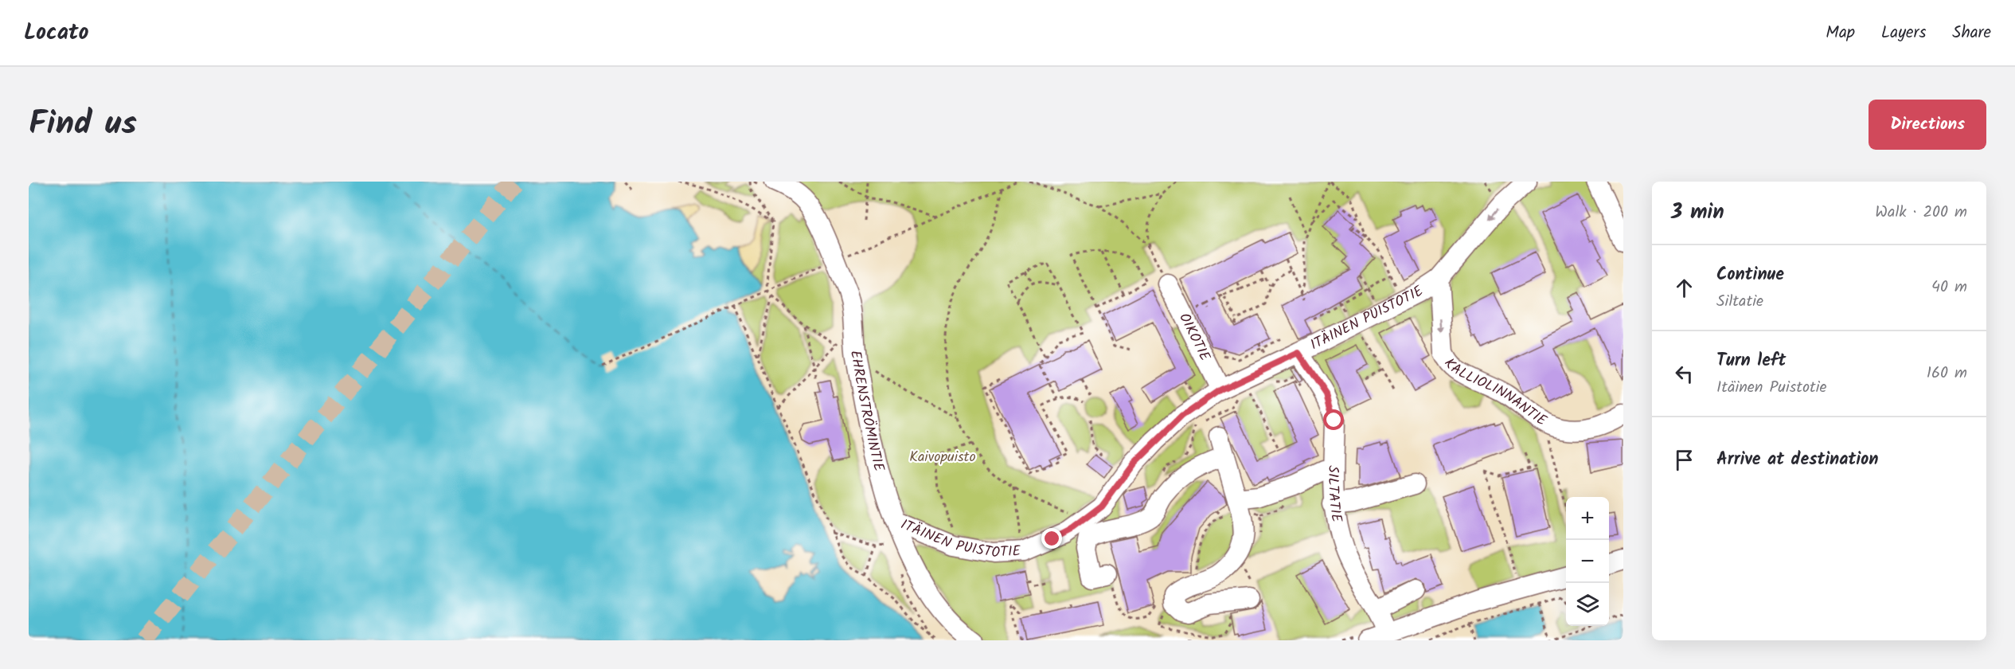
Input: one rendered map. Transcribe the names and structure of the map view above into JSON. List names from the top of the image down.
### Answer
{
  "streets": {
    "street": [
      "ITÄINEN PUISTOTIE",
      "OIKOTIE",
      "KALLIOLINNANTIE",
      "EHRENSTRÖMINTIE",
      "SILTATIE"
    ]
  },
  "crossings": [
    ["ITÄINEN PUISTOTIE", "OIKOTIE"],
    ["ITÄINEN PUISTOTIE", "KALLIOLINNANTIE"],
    ["ITÄINEN PUISTOTIE", "EHRENSTRÖMINTIE"],
    ["ITÄINEN PUISTOTIE", "SILTATIE"]
  ],
  "one_way": ["KALLIOLINNANTIE"],
  "parks": ["Kaivopuisto"],
  "page": {
    "header": "Locato",
    "nav": ["Map", "Layers", "Share"],
    "title": "Find us",
    "buttons": "Directions",
    "heading": ["3 min", "Walk · 200 m"],
    "list": [
      ["Continue", "Siltatie", "40 m"],
      ["Turn left", "Itäinen Puistotie", "160 m"],
      "Arrive at destination"
    ],
    "map_buttons": ["+", "−"]
  }
}
